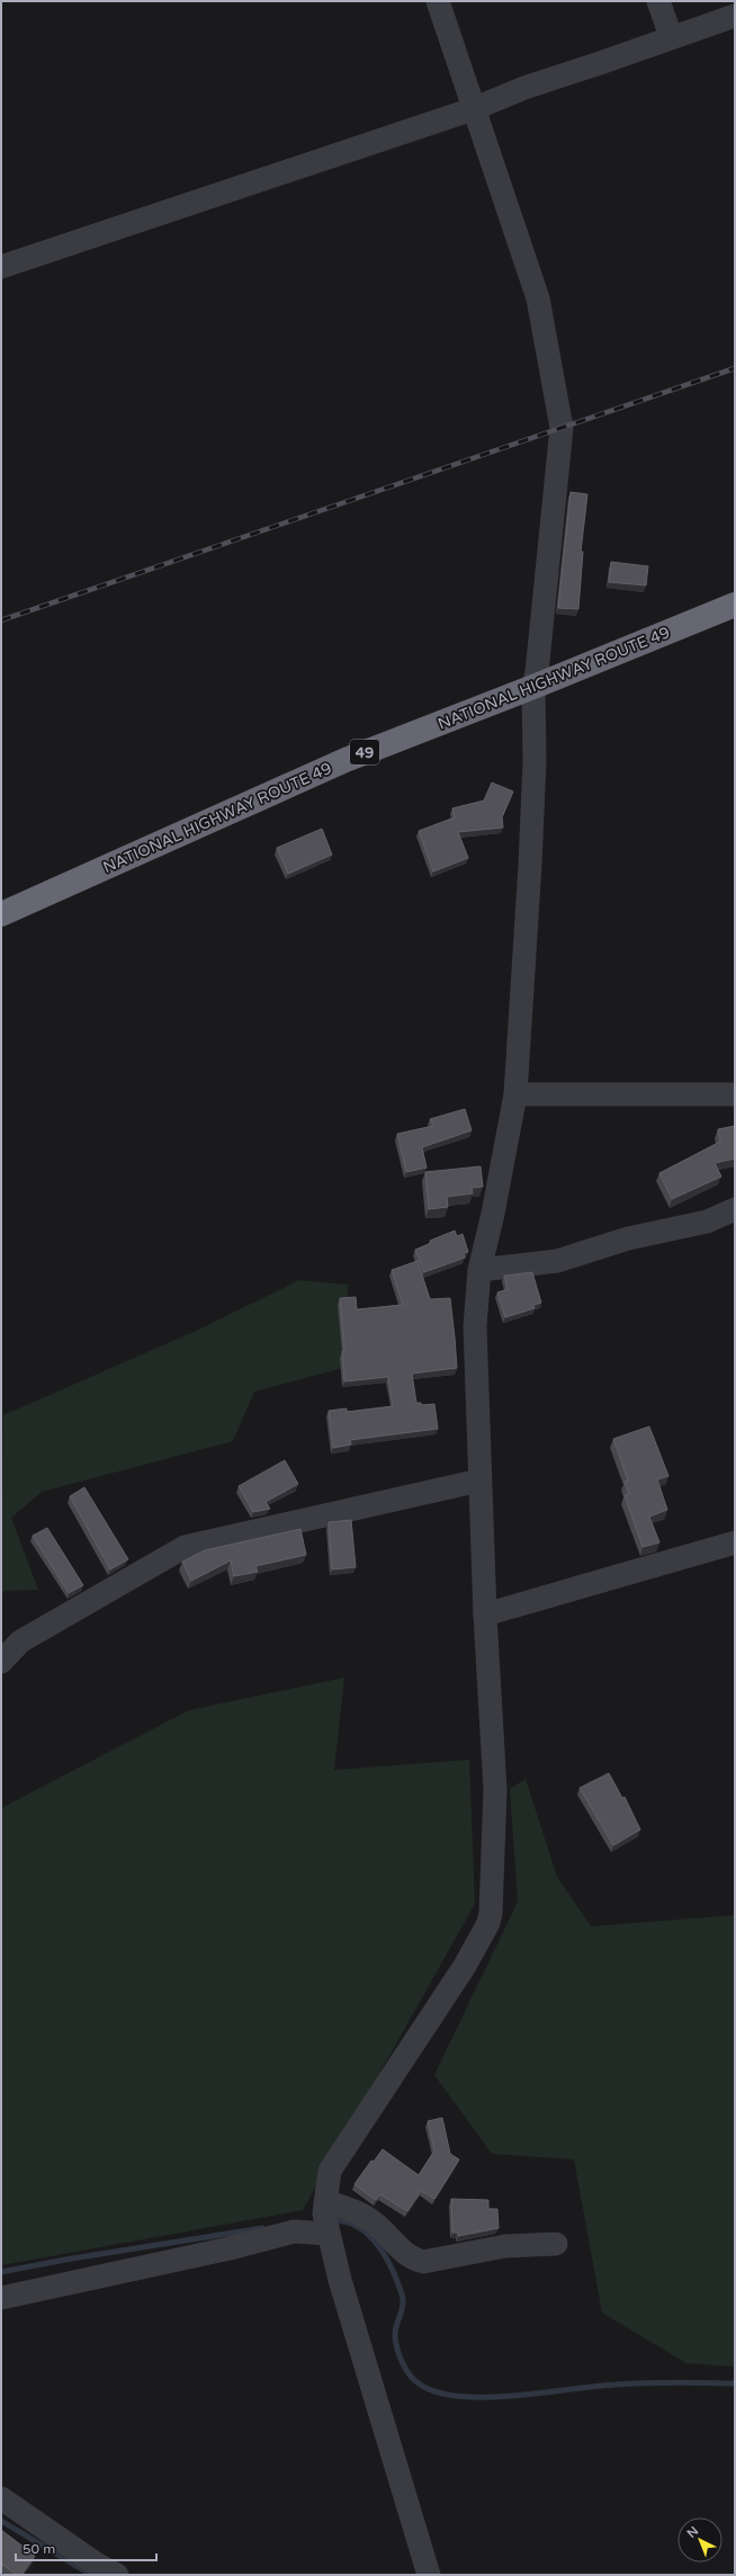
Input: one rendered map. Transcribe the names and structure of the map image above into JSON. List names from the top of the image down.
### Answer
{
  "streets": {
    "highway": ["NATIONAL HIGHWAY ROUTE 49", "49"]
  },
  "scale_bar": "50 m",
  "north": "top left"
}
